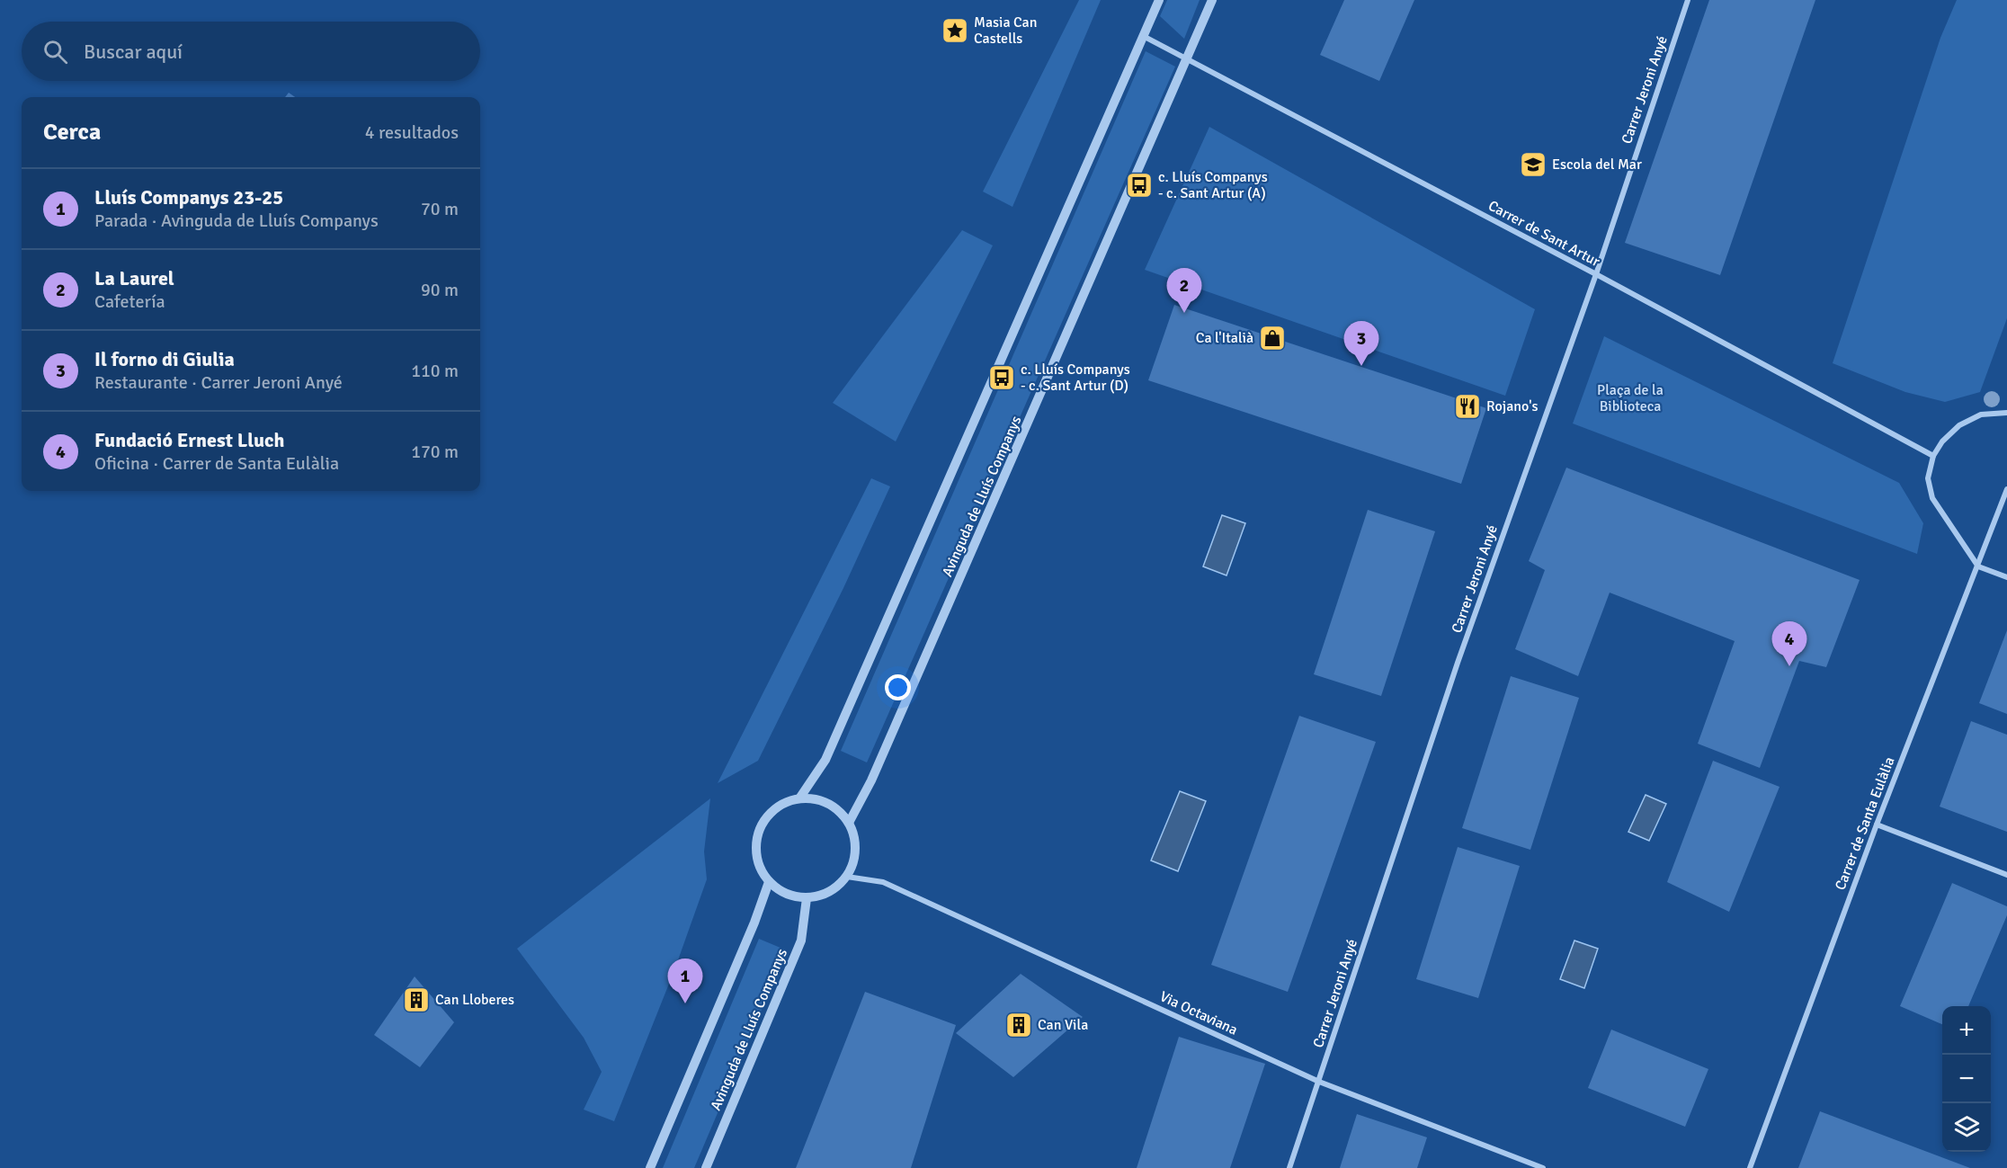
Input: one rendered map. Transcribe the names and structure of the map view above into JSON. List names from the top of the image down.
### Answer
{
  "streets": {
    "street": [
      "Carrer Jeroni Anyé",
      "Carrer de Sant Artur",
      "Avinguda de Lluís Companys",
      "Carrer de Santa Eulàlia",
      "Via Octaviana"
    ]
  },
  "crossings": [
    ["Carrer Jeroni Anyé", "Carrer de Sant Artur"],
    ["Carrer Jeroni Anyé", "Via Octaviana"],
    ["Carrer de Sant Artur", "Avinguda de Lluís Companys"],
    ["Avinguda de Lluís Companys", "Via Octaviana"]
  ],
  "parks": ["Plaça de la Biblioteca"],
  "places": {
    "place": ["Masia Can Castells"],
    "school or university": ["Escola del Mar"],
    "bus stop": ["c. Lluís Companys - c. Sant Artur (A)", "c. Lluís Companys - c. Sant Artur (D)"],
    "shop": ["Ca l'Italià"],
    "restaurant": ["Rojano's"],
    "building": ["Can Lloberes", "Can Vila"]
  },
  "page": {
    "search": "Buscar aquí",
    "heading": ["Cerca", "4 resultados"],
    "list": [
      {
        "mark": "1",
        "name": "Lluís Companys 23-25",
        "note": "Parada · Avinguda de Lluís Companys",
        "value": "70 m"
      },
      {
        "mark": "2",
        "name": "La Laurel",
        "note": "Cafetería",
        "value": "90 m"
      },
      {
        "mark": "3",
        "name": "Il forno di Giulia",
        "note": "Restaurante · Carrer Jeroni Anyé",
        "value": "110 m"
      },
      {
        "mark": "4",
        "name": "Fundació Ernest Lluch",
        "note": "Oficina · Carrer de Santa Eulàlia",
        "value": "170 m"
      }
    ],
    "pins": [
      "2",
      "3",
      "4",
      "1"
    ],
    "map_buttons": ["+", "−"]
  }
}
